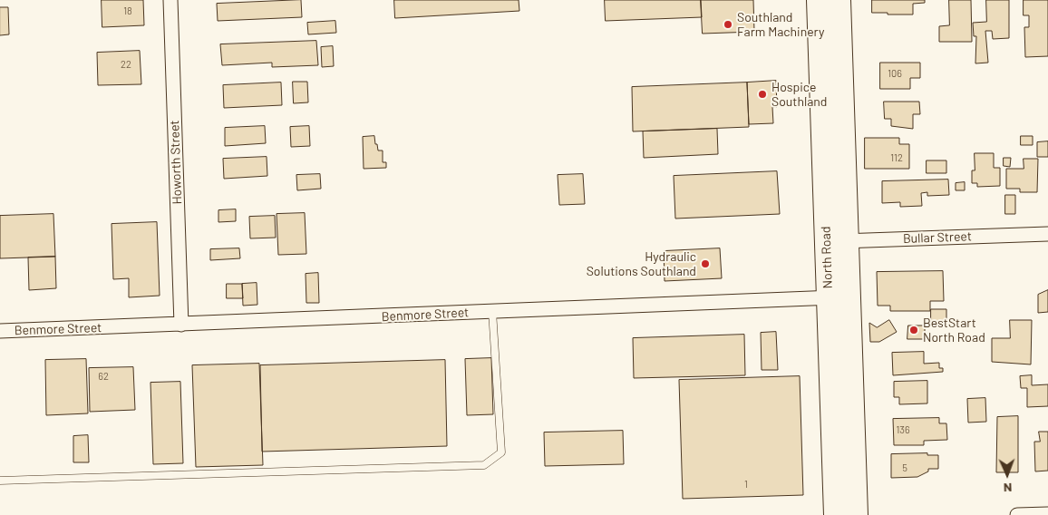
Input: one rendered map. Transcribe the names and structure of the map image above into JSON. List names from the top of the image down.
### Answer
{
  "streets": {
    "main road": ["North Road"],
    "street": ["Howorth Street", "Bullar Street", "Benmore Street"]
  },
  "crossings": [
    ["Howorth Street", "Benmore Street"],
    ["Bullar Street", "North Road"],
    ["North Road", "Benmore Street"]
  ],
  "places": [
    "Southland Farm Machinery",
    "Hospice Southland",
    "Hydraulic Solutions Southland",
    "BestStart North Road"
  ],
  "house_numbers": [
    "18",
    "22",
    "106",
    "112",
    "62",
    "136",
    "5",
    "1"
  ],
  "north": "bottom"
}
